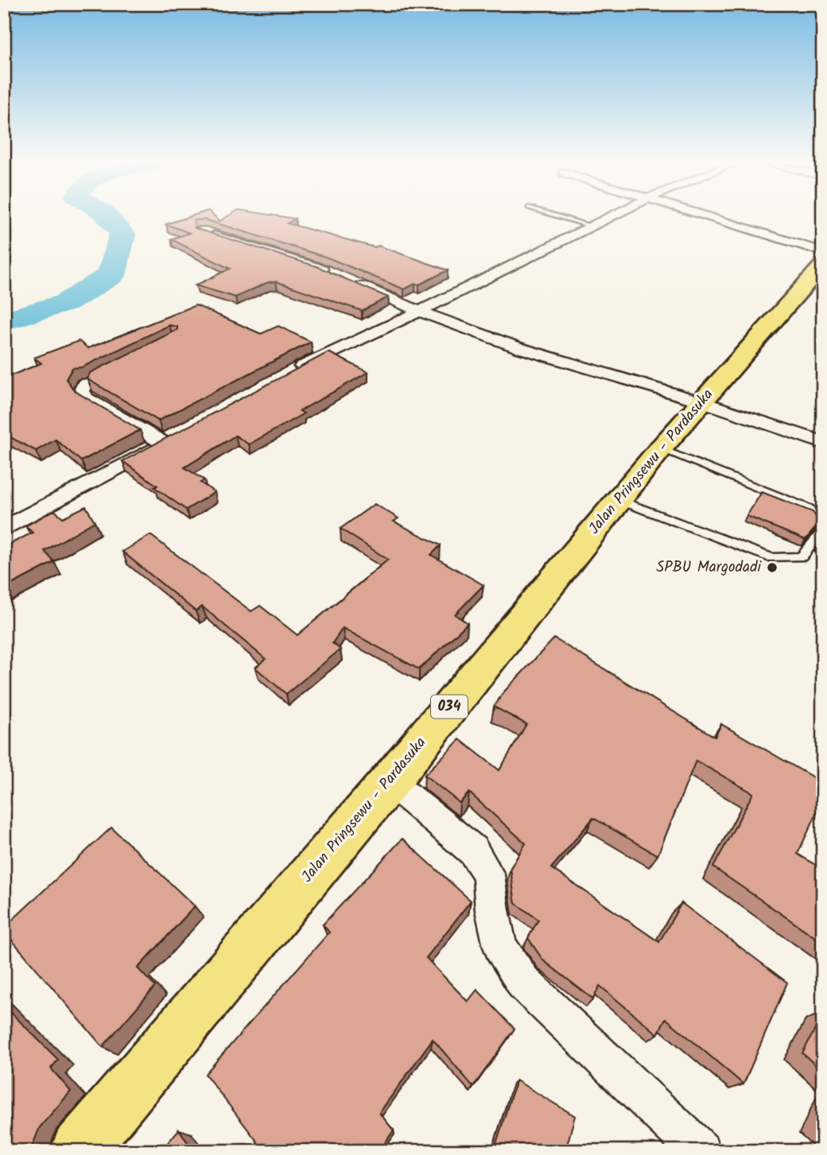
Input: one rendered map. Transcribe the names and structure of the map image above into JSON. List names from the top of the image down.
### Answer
{
  "streets": {
    "main road": ["Jalan Pringsewu - Pardasuka", "034"]
  },
  "places": ["SPBU Margodadi"]
}
